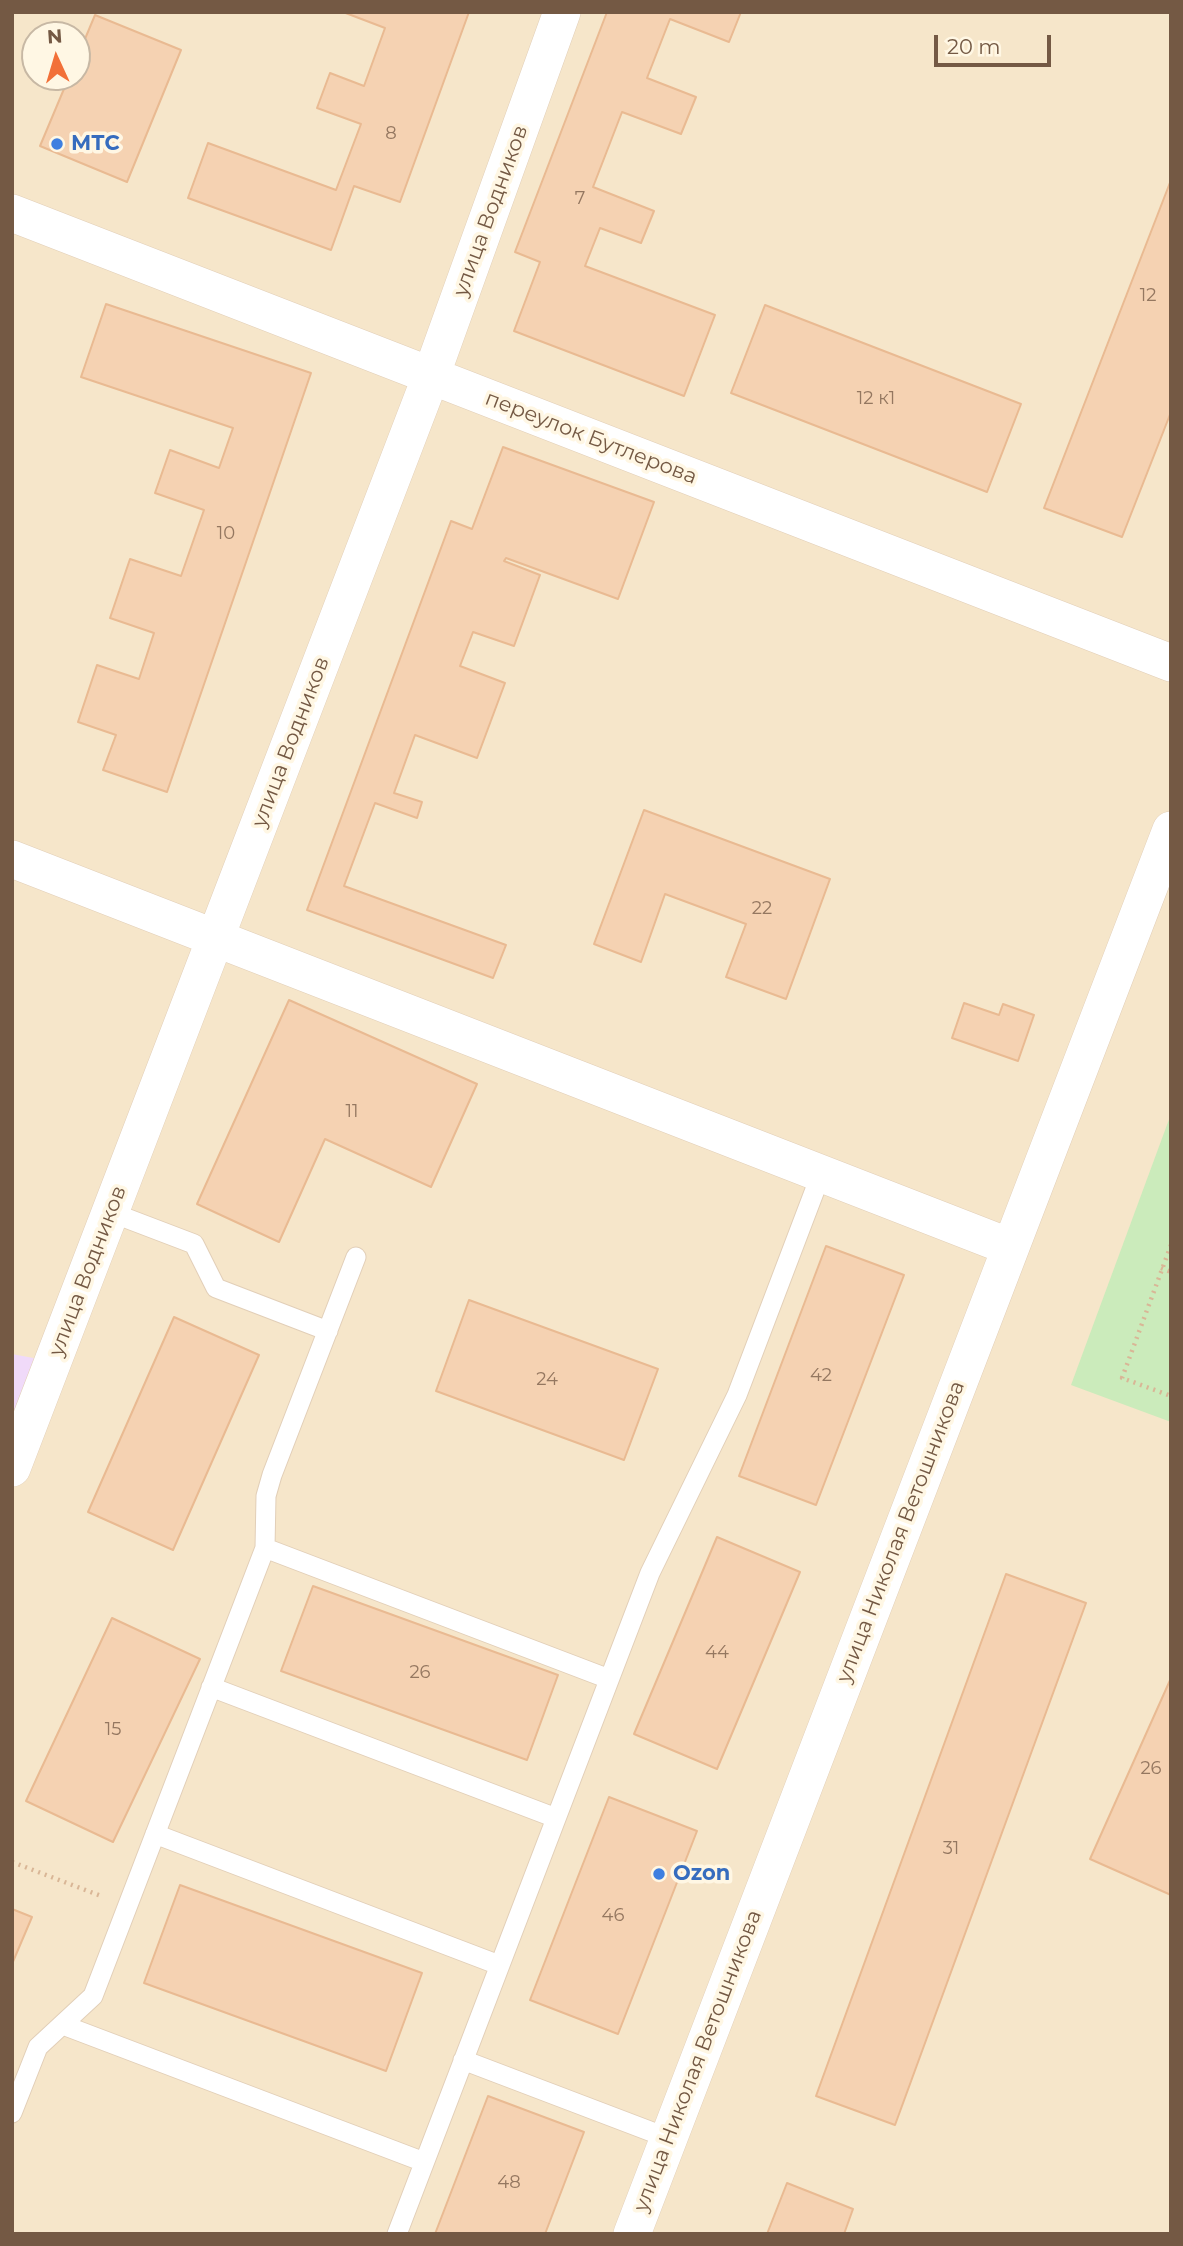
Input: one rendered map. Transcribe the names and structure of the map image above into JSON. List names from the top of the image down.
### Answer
{
  "streets": {
    "street": ["улица Водников", "переулок Бутлерова", "улица Николая Ветошникова"]
  },
  "crossings": [
    ["улица Водников", "переулок Бутлерова"]
  ],
  "places": ["МТС", "Ozon"],
  "house_numbers": [
    "8",
    "7",
    "12",
    "12 к1",
    "10",
    "22",
    "11",
    "42",
    "24",
    "44",
    "26",
    "15",
    "26",
    "31",
    "46",
    "48"
  ],
  "scale_bar": "20 m",
  "north": "top"
}
